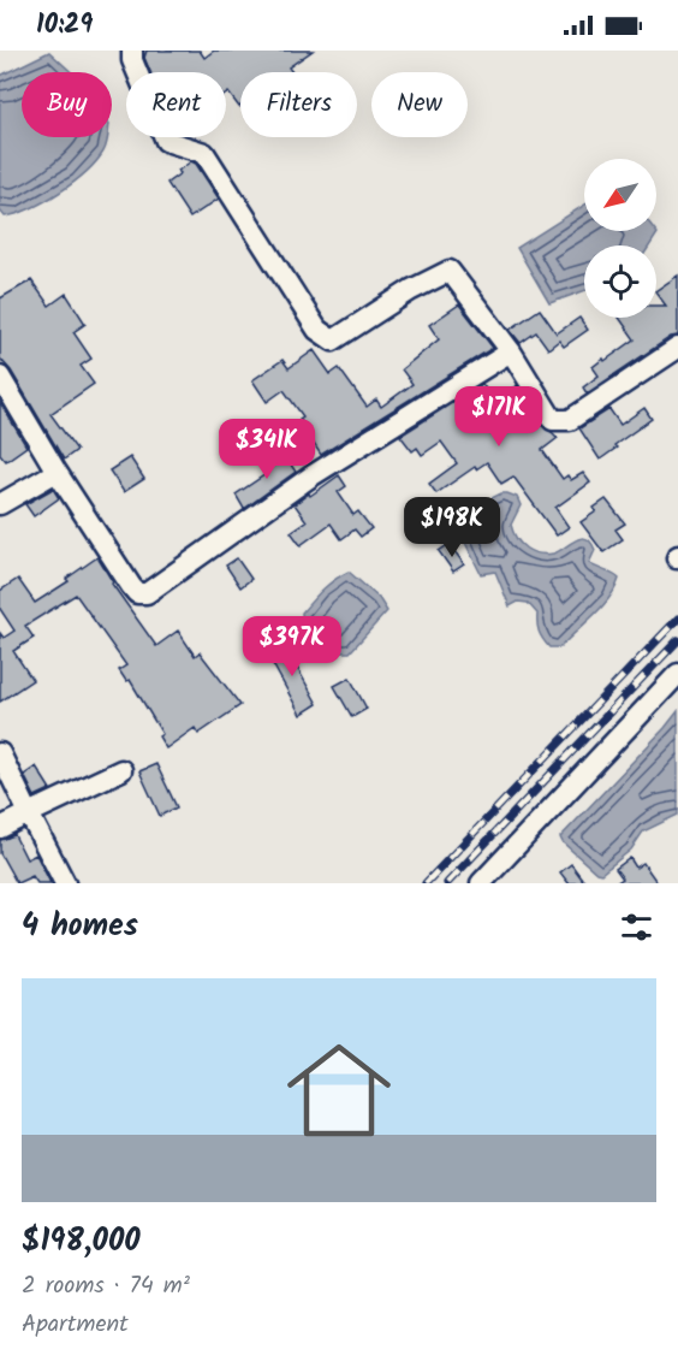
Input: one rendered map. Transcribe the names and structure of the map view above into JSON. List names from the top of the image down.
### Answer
{
  "north": "bottom left",
  "page": {
    "status": "10:29",
    "chip": [
      "Buy",
      "Rent",
      "Filters",
      "New"
    ],
    "price": [
      "$171K",
      "$341K",
      "$198K",
      "$397K"
    ],
    "heading": "4 homes",
    "list": [
      {
        "name": "$198,000",
        "note": "2 rooms · 74 m² · Apartment"
      }
    ]
  }
}
